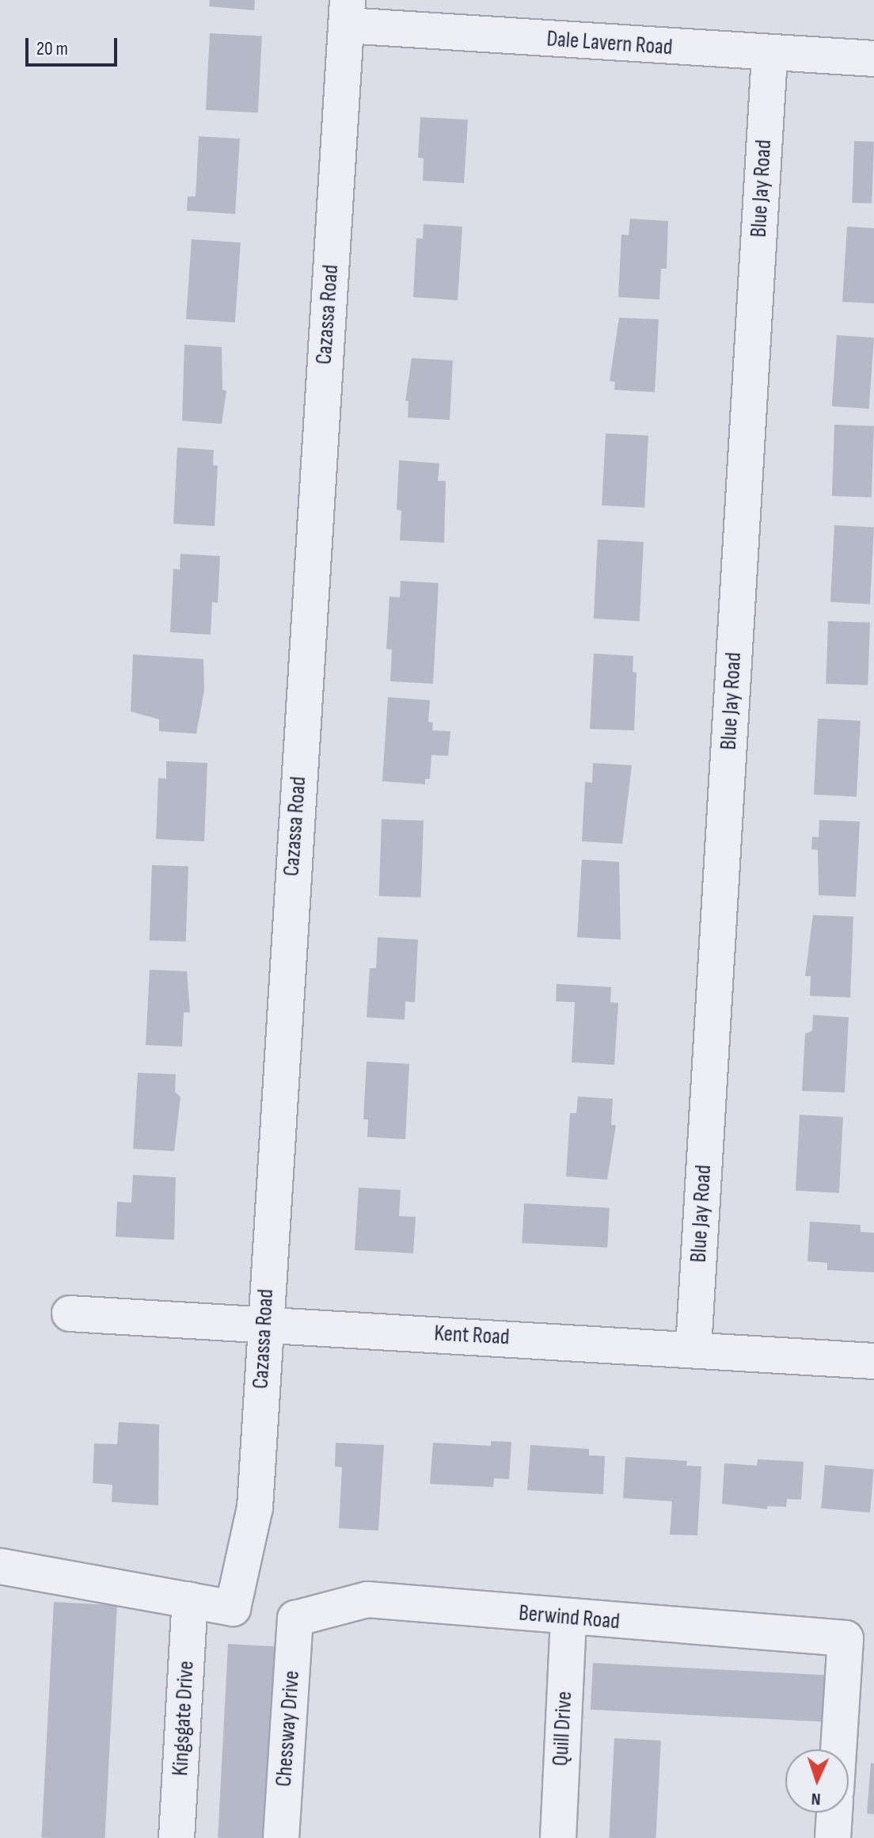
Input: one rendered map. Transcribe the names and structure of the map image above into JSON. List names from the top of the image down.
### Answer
{
  "streets": {
    "street": [
      "Dale Lavern Road",
      "Blue Jay Road",
      "Cazassa Road",
      "Kent Road",
      "Berwind Road",
      "Kingsgate Drive",
      "Chessway Drive",
      "Quill Drive"
    ]
  },
  "crossings": [
    ["Dale Lavern Road", "Blue Jay Road"],
    ["Dale Lavern Road", "Cazassa Road"],
    ["Blue Jay Road", "Kent Road"],
    ["Cazassa Road", "Kent Road"],
    ["Cazassa Road", "Kingsgate Drive"],
    ["Berwind Road", "Chessway Drive"],
    ["Berwind Road", "Quill Drive"]
  ],
  "scale_bar": "20 m",
  "north": "bottom"
}
